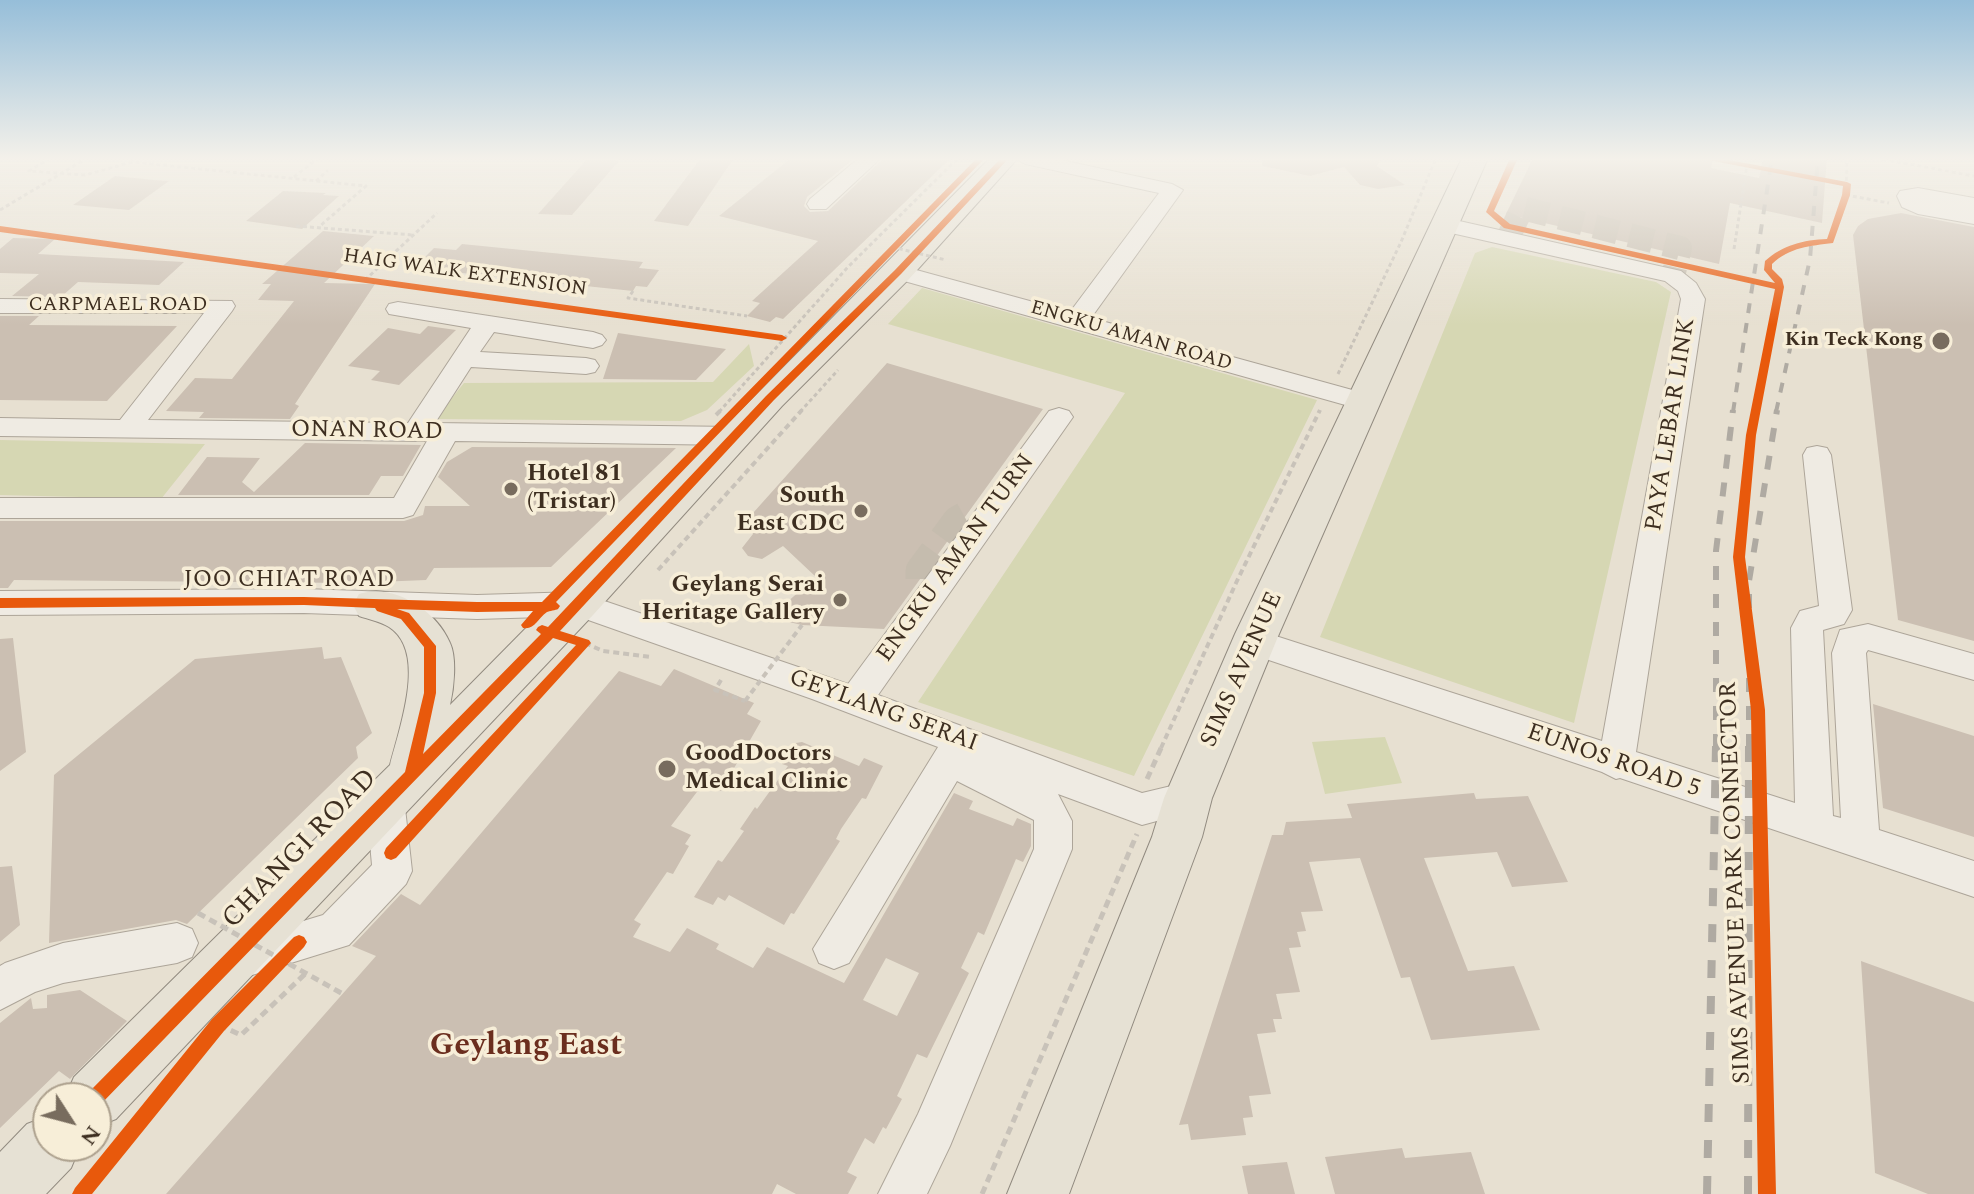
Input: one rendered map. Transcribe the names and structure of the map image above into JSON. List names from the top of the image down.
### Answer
{
  "streets": {
    "main road": ["SIMS AVENUE", "CHANGI ROAD"],
    "street": [
      "CARPMAEL ROAD",
      "ENGKU AMAN ROAD",
      "PAYA LEBAR LINK",
      "ONAN ROAD",
      "ENGKU AMAN TURN",
      "JOO CHIAT ROAD",
      "GEYLANG SERAI",
      "EUNOS ROAD 5"
    ],
    "cycle path": ["HAIG WALK EXTENSION", "SIMS AVENUE PARK CONNECTOR"]
  },
  "crossings": [
    ["CARPMAEL ROAD", "ONAN ROAD"],
    ["ENGKU AMAN ROAD", "SIMS AVENUE"],
    ["ENGKU AMAN ROAD", "CHANGI ROAD"],
    ["PAYA LEBAR LINK", "SIMS AVENUE"],
    ["PAYA LEBAR LINK", "EUNOS ROAD 5"],
    ["ONAN ROAD", "CHANGI ROAD"],
    ["ENGKU AMAN TURN", "GEYLANG SERAI"],
    ["JOO CHIAT ROAD", "GEYLANG SERAI"],
    ["JOO CHIAT ROAD", "CHANGI ROAD"],
    ["SIMS AVENUE", "GEYLANG SERAI"],
    ["SIMS AVENUE", "EUNOS ROAD 5"],
    ["GEYLANG SERAI", "CHANGI ROAD"]
  ],
  "districts": ["Geylang East"],
  "places": [
    "Kin Teck Kong",
    "Hotel 81 (Tristar)",
    "South East CDC",
    "Geylang Serai Heritage Gallery",
    "GoodDoctors Medical Clinic"
  ],
  "north": "bottom right"
}
